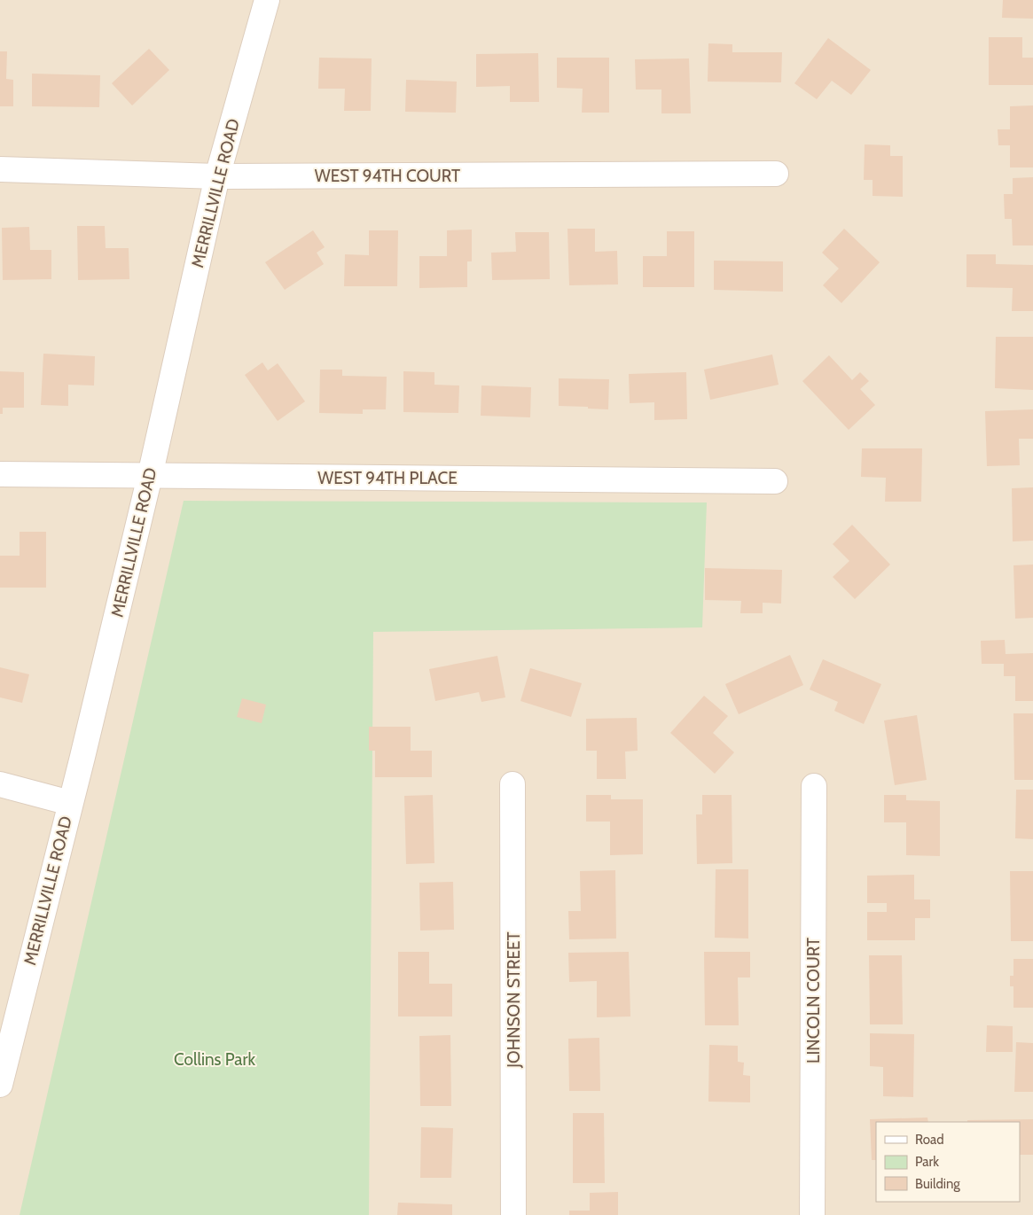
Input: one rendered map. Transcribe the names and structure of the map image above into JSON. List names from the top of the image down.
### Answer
{
  "streets": {
    "street": [
      "WEST 94TH COURT",
      "MERRILLVILLE ROAD",
      "WEST 94TH PLACE",
      "JOHNSON STREET",
      "LINCOLN COURT"
    ]
  },
  "crossings": [
    ["WEST 94TH COURT", "MERRILLVILLE ROAD"],
    ["MERRILLVILLE ROAD", "WEST 94TH PLACE"]
  ],
  "parks": ["Collins Park"],
  "legend": ["Road", "Park", "Building"]
}
